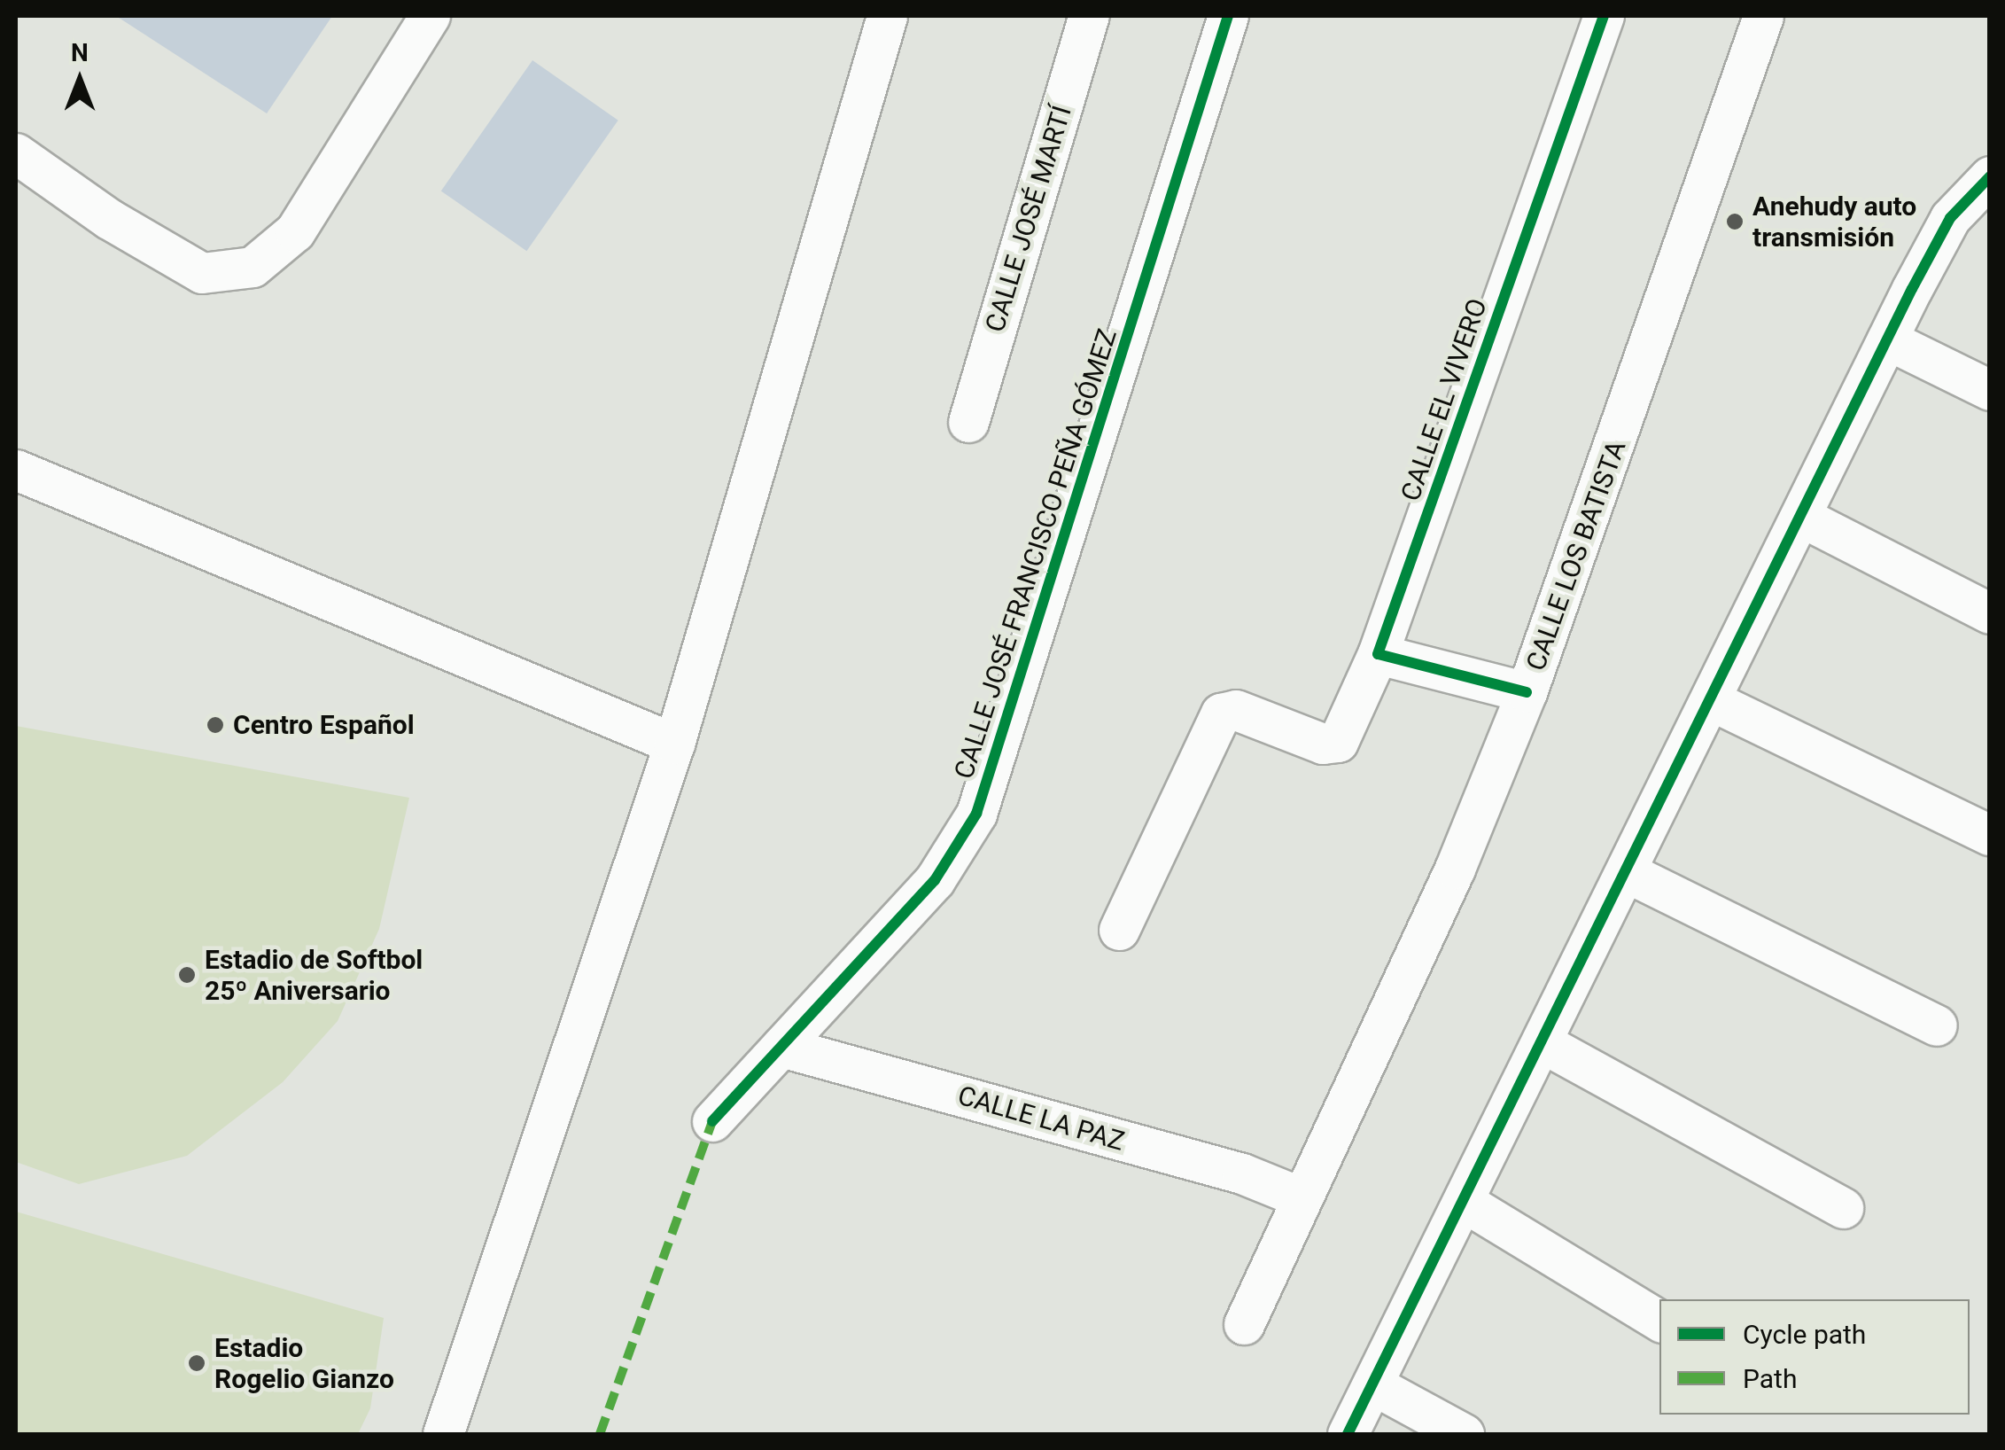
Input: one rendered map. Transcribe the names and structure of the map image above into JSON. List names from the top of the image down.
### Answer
{
  "streets": {
    "street": [
      "CALLE JOSÉ MARTÍ",
      "CALLE EL VIVERO",
      "CALLE JOSÉ FRANCISCO PEÑA GÓMEZ",
      "CALLE LOS BATISTA",
      "CALLE LA PAZ"
    ]
  },
  "crossings": [
    ["CALLE JOSÉ FRANCISCO PEÑA GÓMEZ", "CALLE LA PAZ"],
    ["CALLE LOS BATISTA", "CALLE LA PAZ"]
  ],
  "places": [
    "Anehudy auto transmisión",
    "Centro Español",
    "Estadio de Softbol 25º Aniversario",
    "Estadio Rogelio Gianzo"
  ],
  "legend": ["Cycle path", "Path"],
  "north": "top"
}
